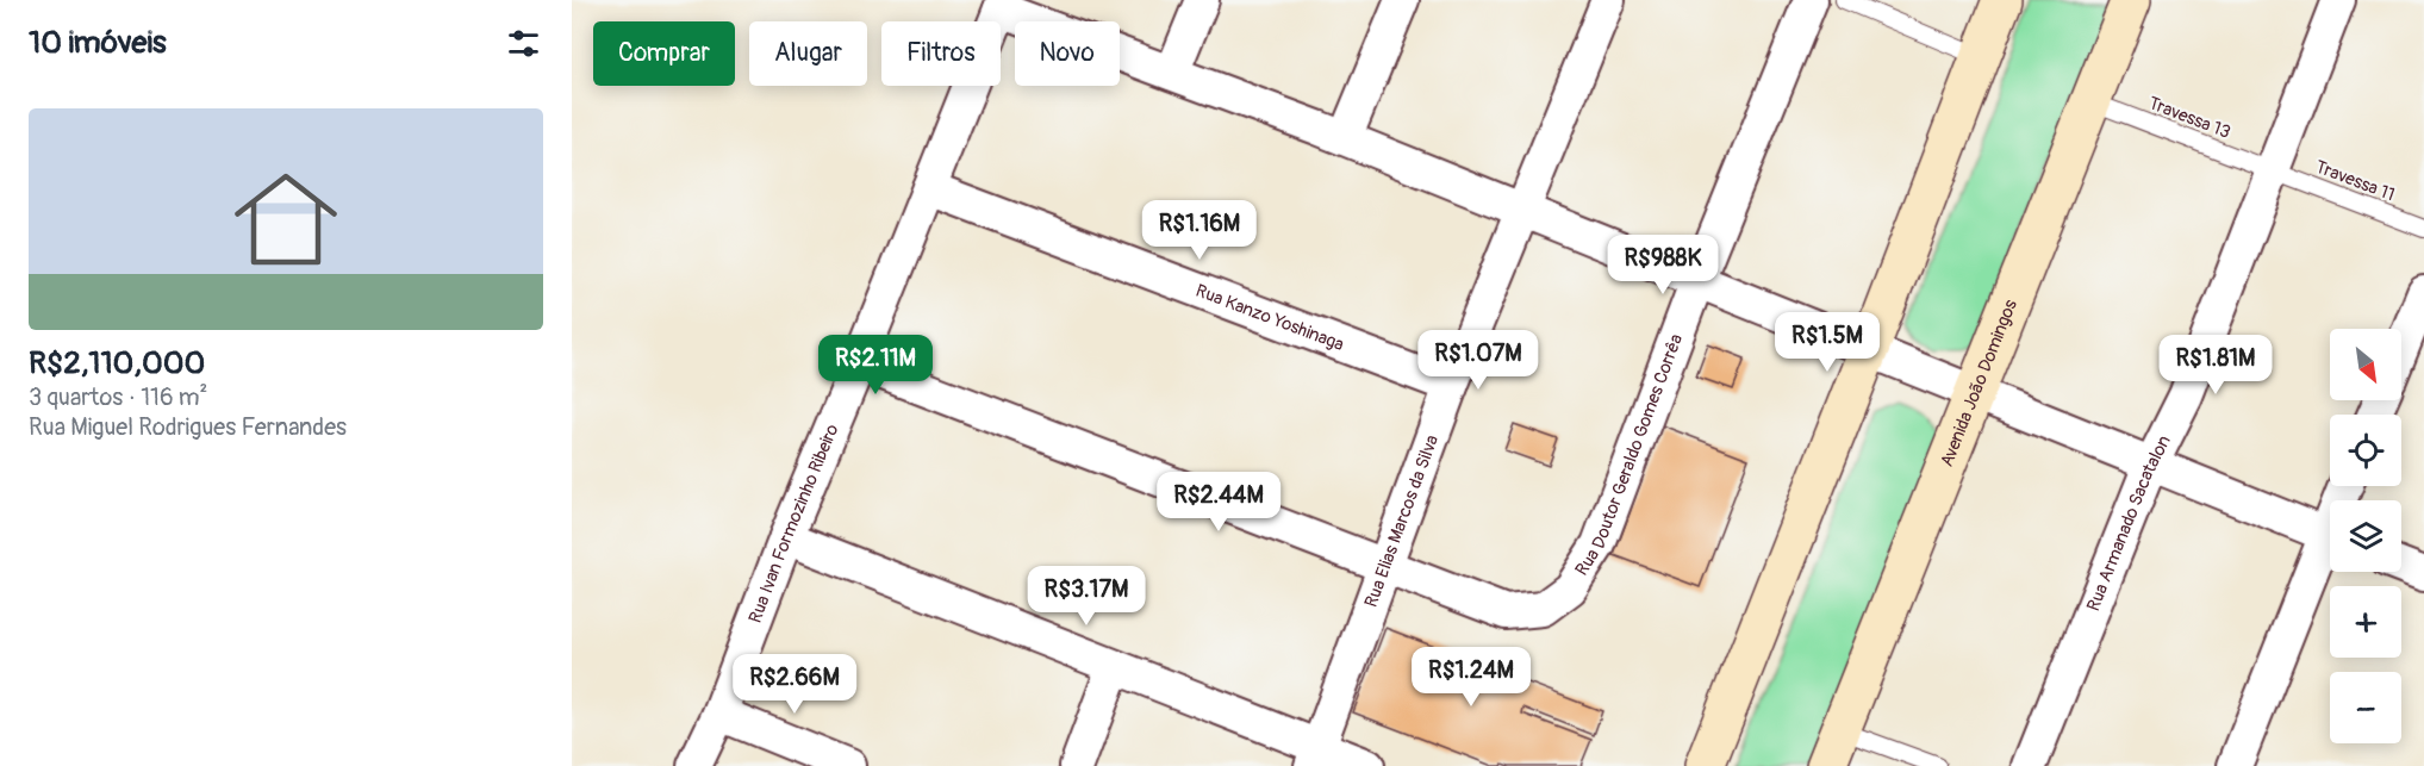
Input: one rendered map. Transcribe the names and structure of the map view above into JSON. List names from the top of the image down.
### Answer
{
  "streets": {
    "street": [
      "Rua Kanzo Yoshinaga",
      "Avenida João Domingos",
      "Rua Doutor Geraldo Gomes Corrêa",
      "Rua Elias Marcos da Silva",
      "Rua Ivan Formozinho Ribeiro",
      "Rua Armanado Sacatalon"
    ],
    "lane": ["Travessa 13", "Travessa 11"]
  },
  "crossings": [
    ["Travessa 13", "Travessa 11"],
    ["Travessa 13", "Avenida João Domingos"],
    ["Travessa 13", "Rua Armanado Sacatalon"],
    ["Travessa 11", "Rua Armanado Sacatalon"],
    ["Rua Kanzo Yoshinaga", "Rua Elias Marcos da Silva"],
    ["Rua Kanzo Yoshinaga", "Rua Ivan Formozinho Ribeiro"],
    ["Rua Doutor Geraldo Gomes Corrêa", "Rua Elias Marcos da Silva"]
  ],
  "north": "bottom right",
  "page": {
    "heading": "10 imóveis",
    "chip": [
      "Comprar",
      "Alugar",
      "Filtros",
      "Novo"
    ],
    "list": [
      {
        "name": "R$2,110,000",
        "note": "3 quartos · 116 m² · Rua Miguel Rodrigues Fernandes"
      }
    ],
    "price": [
      "R$1.16M",
      "R$988K",
      "R$1.5M",
      "R$1.07M",
      "R$2.11M",
      "R$1.81M",
      "R$2.44M",
      "R$3.17M",
      "R$1.24M",
      "R$2.66M"
    ],
    "map_buttons": ["+", "−"]
  }
}
